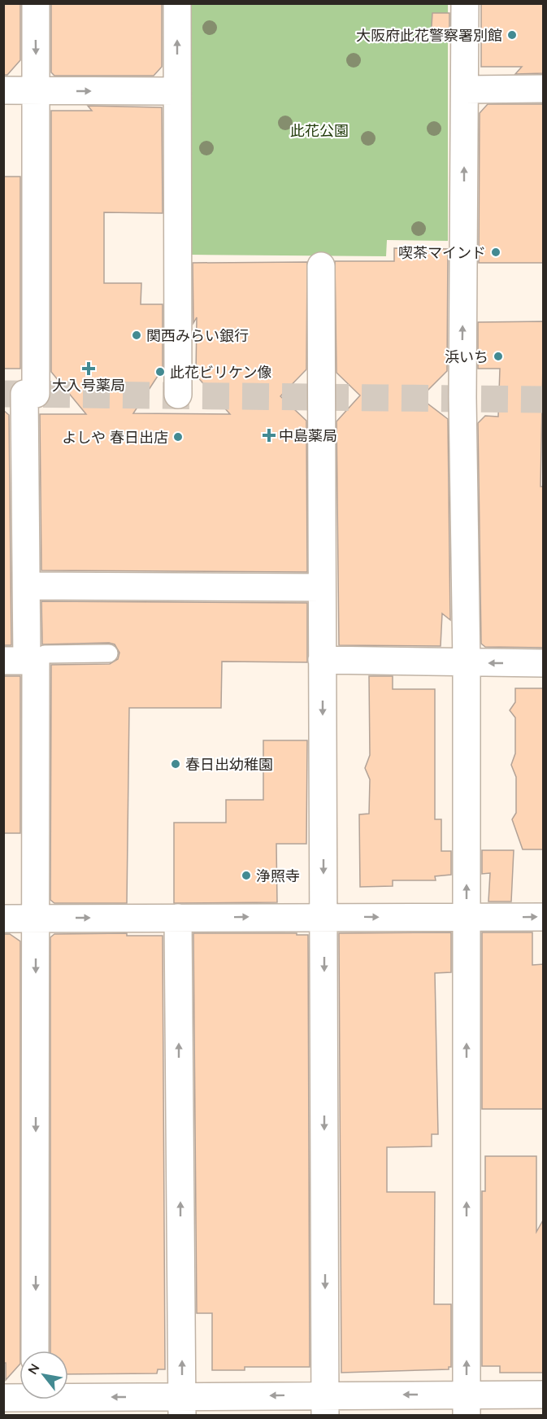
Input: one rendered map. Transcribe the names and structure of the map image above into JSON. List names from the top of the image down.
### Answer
{
  "parks": ["此花公園"],
  "places": {
    "other": [
      "大阪府此花警察署別館",
      "喫茶マインド",
      "関西みらい銀行",
      "浜いち",
      "此花ビリケン像",
      "よしや 春日出店",
      "春日出幼稚園",
      "浄照寺"
    ],
    "health": ["大入号薬局", "中島薬局"]
  },
  "north": "top left"
}
